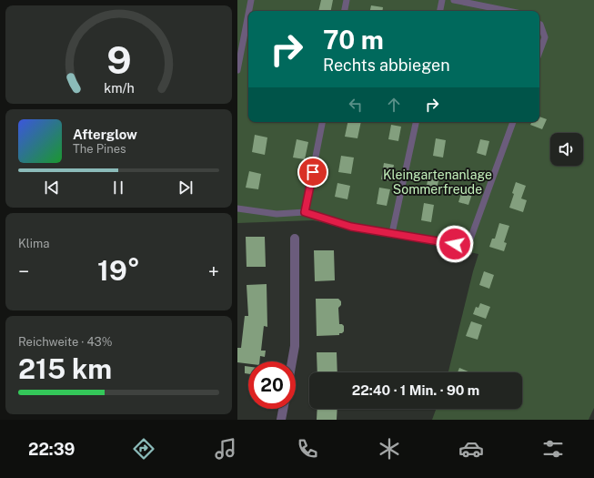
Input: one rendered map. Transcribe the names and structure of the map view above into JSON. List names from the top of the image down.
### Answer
{
  "parks": ["Kleingartenanlage Sommerfreude"],
  "page": {
    "turn": ["70 m", "Rechts abbiegen"],
    "song": ["Afterglow", "The Pines"],
    "tile": [
      "Klima",
      ["Reichweite · 43%", "215 km"]
    ],
    "heat": ["−", "19°", "+"],
    "limit": "20",
    "trip": "22:40 · 1 Min. · 90 m",
    "tabs": "22:39",
    "gauge": ["9", "km/h"]
  }
}
